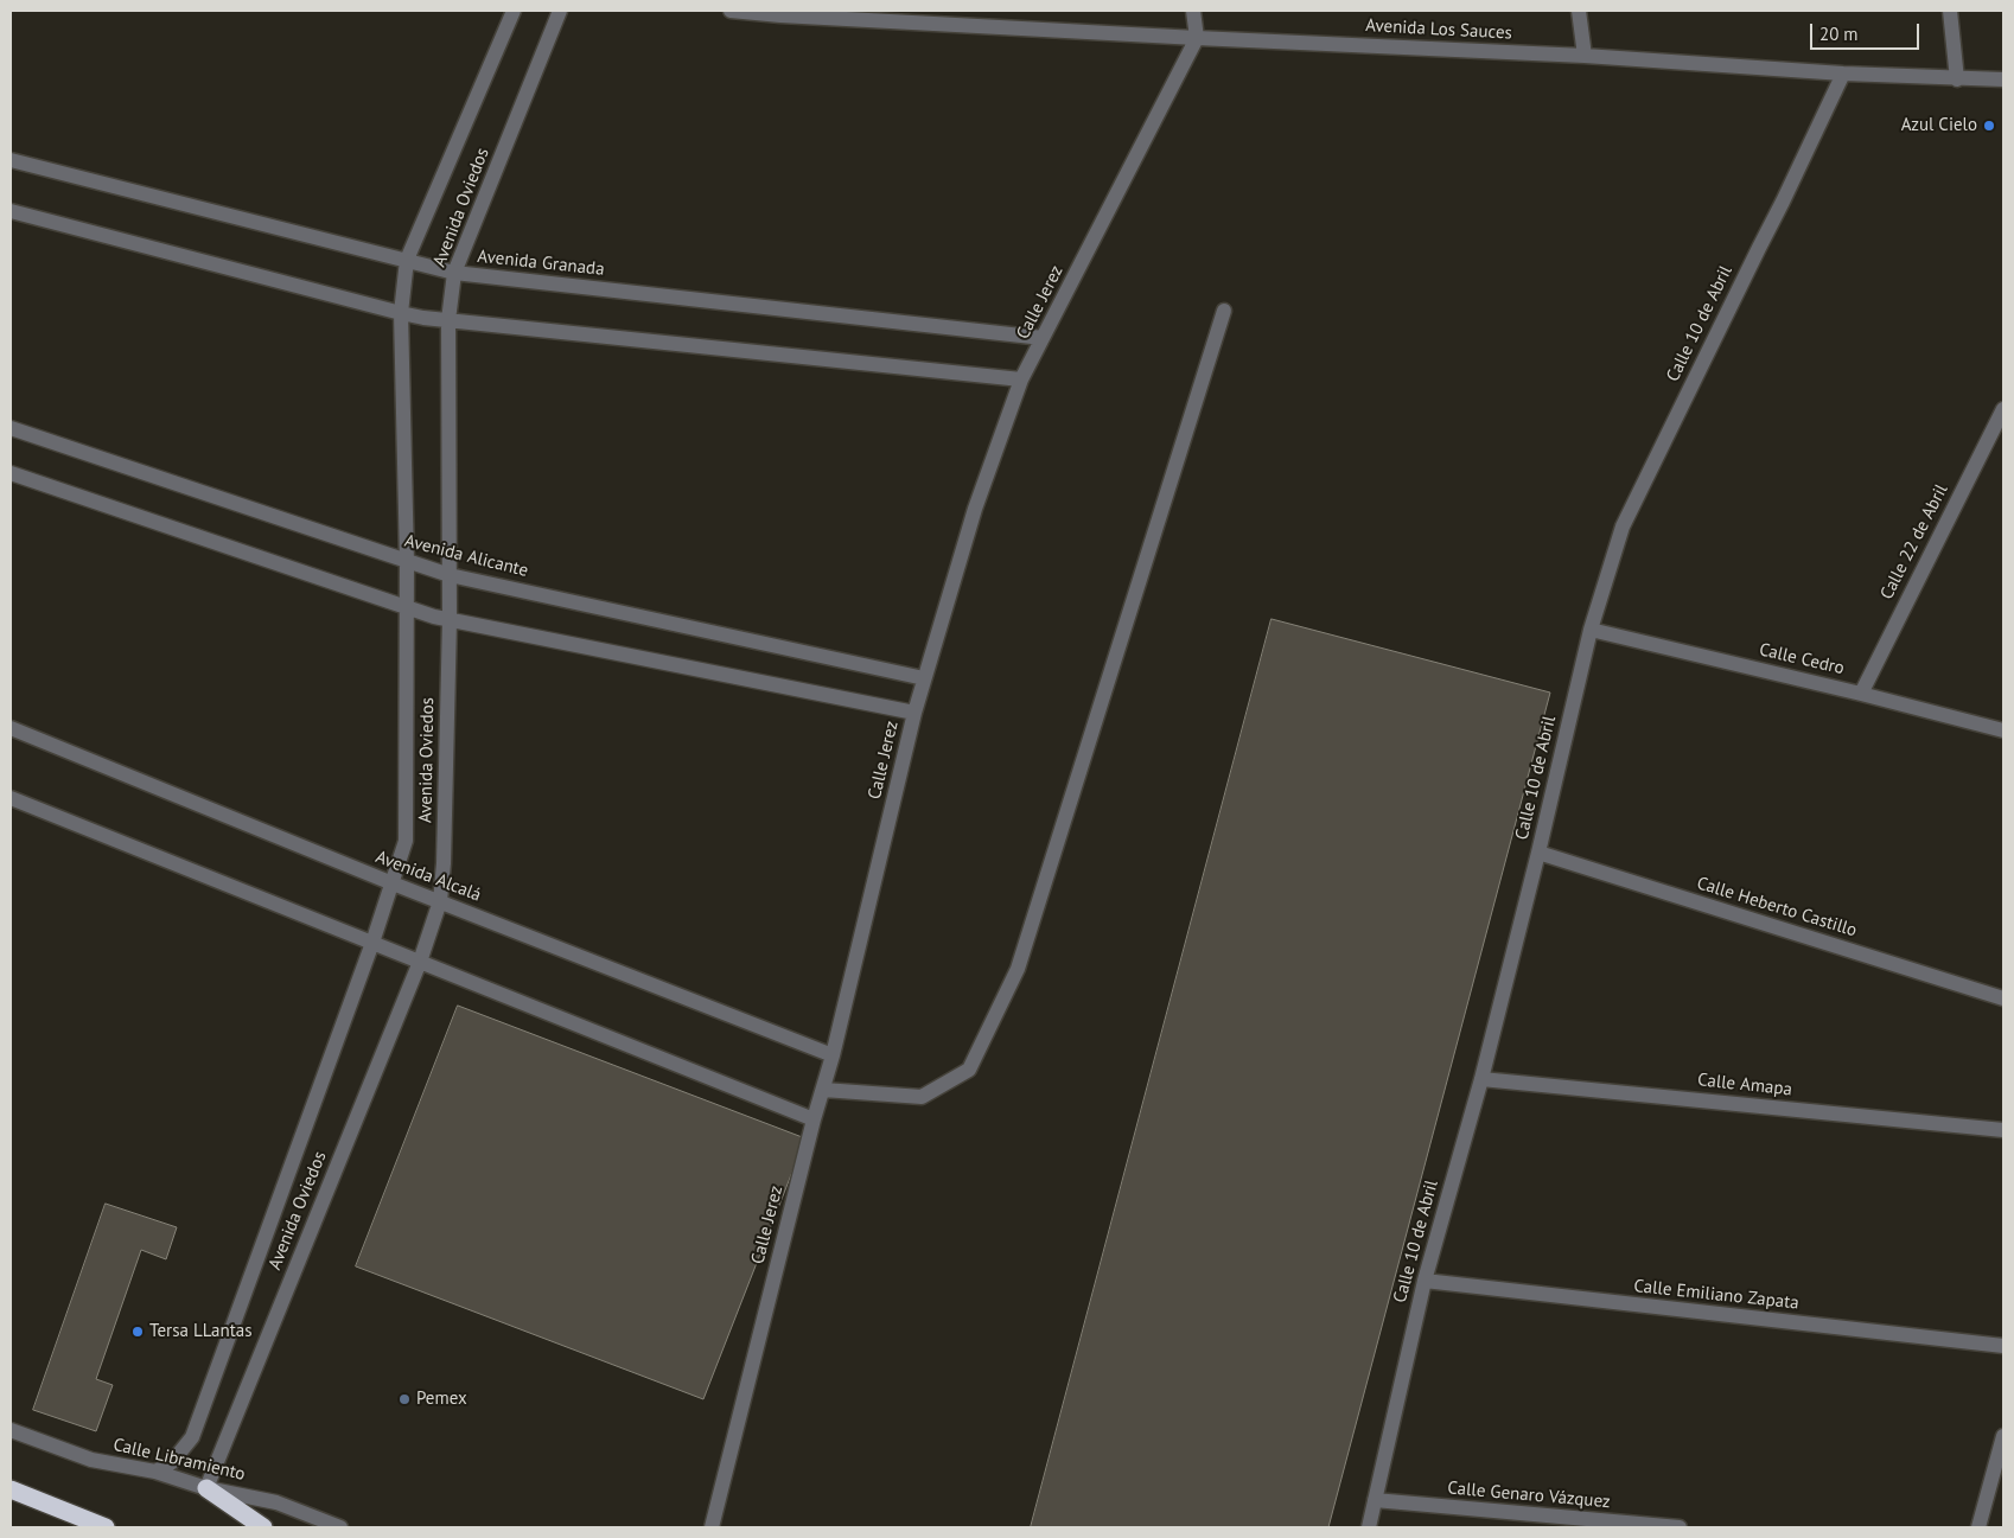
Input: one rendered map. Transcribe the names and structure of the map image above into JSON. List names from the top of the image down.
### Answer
{
  "streets": {
    "street": [
      "Avenida Los Sauces",
      "Avenida Oviedos",
      "Avenida Granada",
      "Calle Jerez",
      "Calle 10 de Abril",
      "Calle 22 de Abril",
      "Avenida Alicante",
      "Calle Cedro",
      "Avenida Alcalá",
      "Calle Heberto Castillo",
      "Calle Amapa",
      "Calle Emiliano Zapata",
      "Calle Libramiento",
      "Calle Genaro Vázquez"
    ]
  },
  "crossings": [
    ["Avenida Los Sauces", "Calle Jerez"],
    ["Avenida Los Sauces", "Calle 10 de Abril"],
    ["Avenida Oviedos", "Avenida Granada"],
    ["Avenida Oviedos", "Avenida Alicante"],
    ["Avenida Oviedos", "Avenida Alcalá"],
    ["Avenida Oviedos", "Calle Libramiento"],
    ["Avenida Granada", "Calle Jerez"],
    ["Calle Jerez", "Avenida Alicante"],
    ["Calle Jerez", "Avenida Alcalá"],
    ["Calle 10 de Abril", "Calle Cedro"],
    ["Calle 10 de Abril", "Calle Heberto Castillo"],
    ["Calle 10 de Abril", "Calle Amapa"],
    ["Calle 10 de Abril", "Calle Emiliano Zapata"],
    ["Calle 10 de Abril", "Calle Genaro Vázquez"],
    ["Calle 22 de Abril", "Calle Cedro"]
  ],
  "places": ["Azul Cielo", "Tersa LLantas", "Pemex"],
  "scale_bar": "20 m"
}
